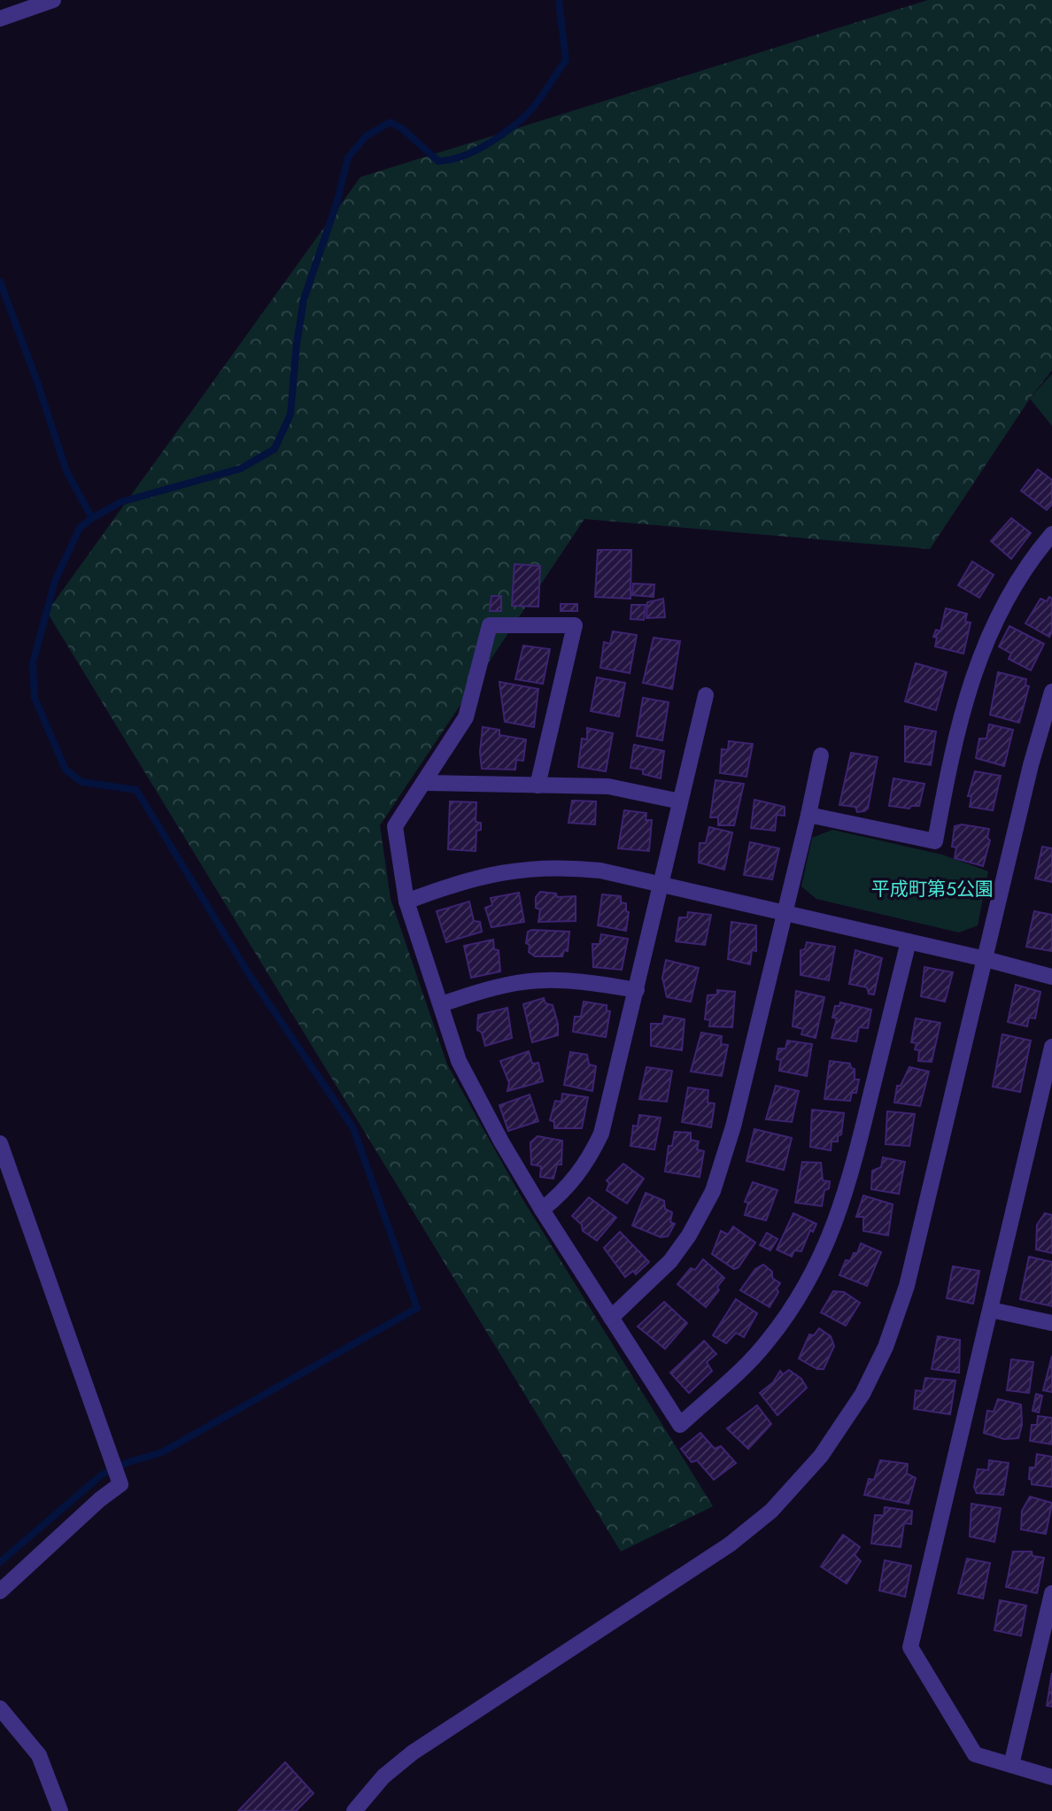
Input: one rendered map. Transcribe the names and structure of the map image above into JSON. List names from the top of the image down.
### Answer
{
  "parks": ["平成町第５公園"]
}
